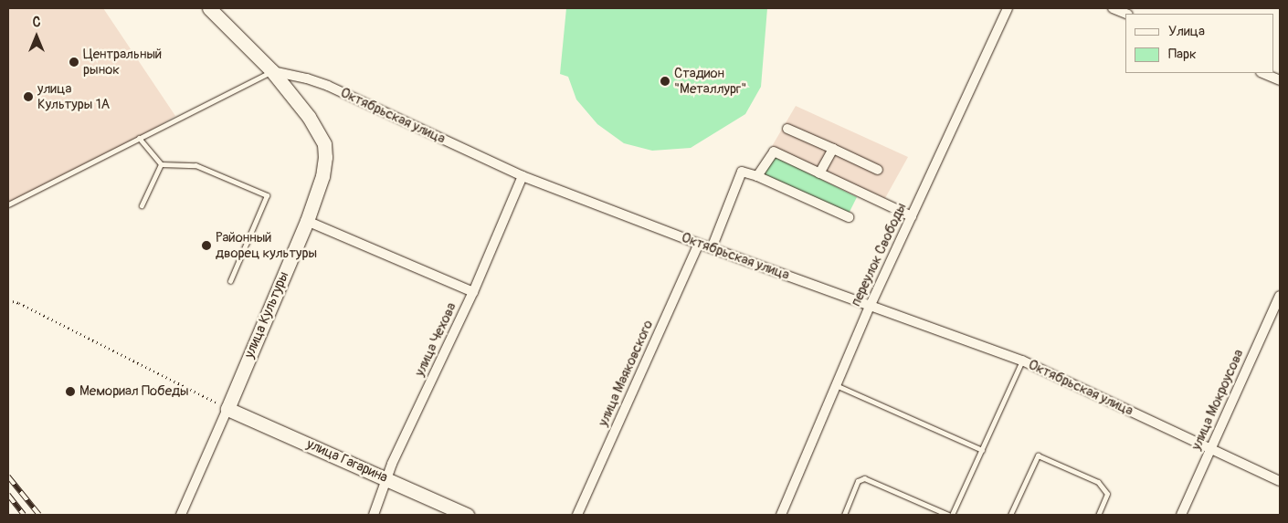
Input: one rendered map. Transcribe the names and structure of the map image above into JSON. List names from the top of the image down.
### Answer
{
  "streets": {
    "main road": ["улица Культуры", "улица Гагарина"],
    "street": [
      "Октябрьская улица",
      "переулок Свободы",
      "улица Чехова",
      "улица Маяковского",
      "улица Мокроусова"
    ]
  },
  "crossings": [
    ["Октябрьская улица", "переулок Свободы"],
    ["Октябрьская улица", "улица Культуры"],
    ["Октябрьская улица", "улица Чехова"],
    ["Октябрьская улица", "улица Маяковского"],
    ["Октябрьская улица", "улица Мокроусова"],
    ["улица Культуры", "улица Гагарина"],
    ["улица Чехова", "улица Гагарина"]
  ],
  "places": [
    "Центральный рынок",
    "Стадион \"Металлург\"",
    "улица Культуры 1А",
    "Районный дворец культуры",
    "Мемориал Победы"
  ],
  "legend": ["Улица", "Парк"],
  "north": "top"
}
